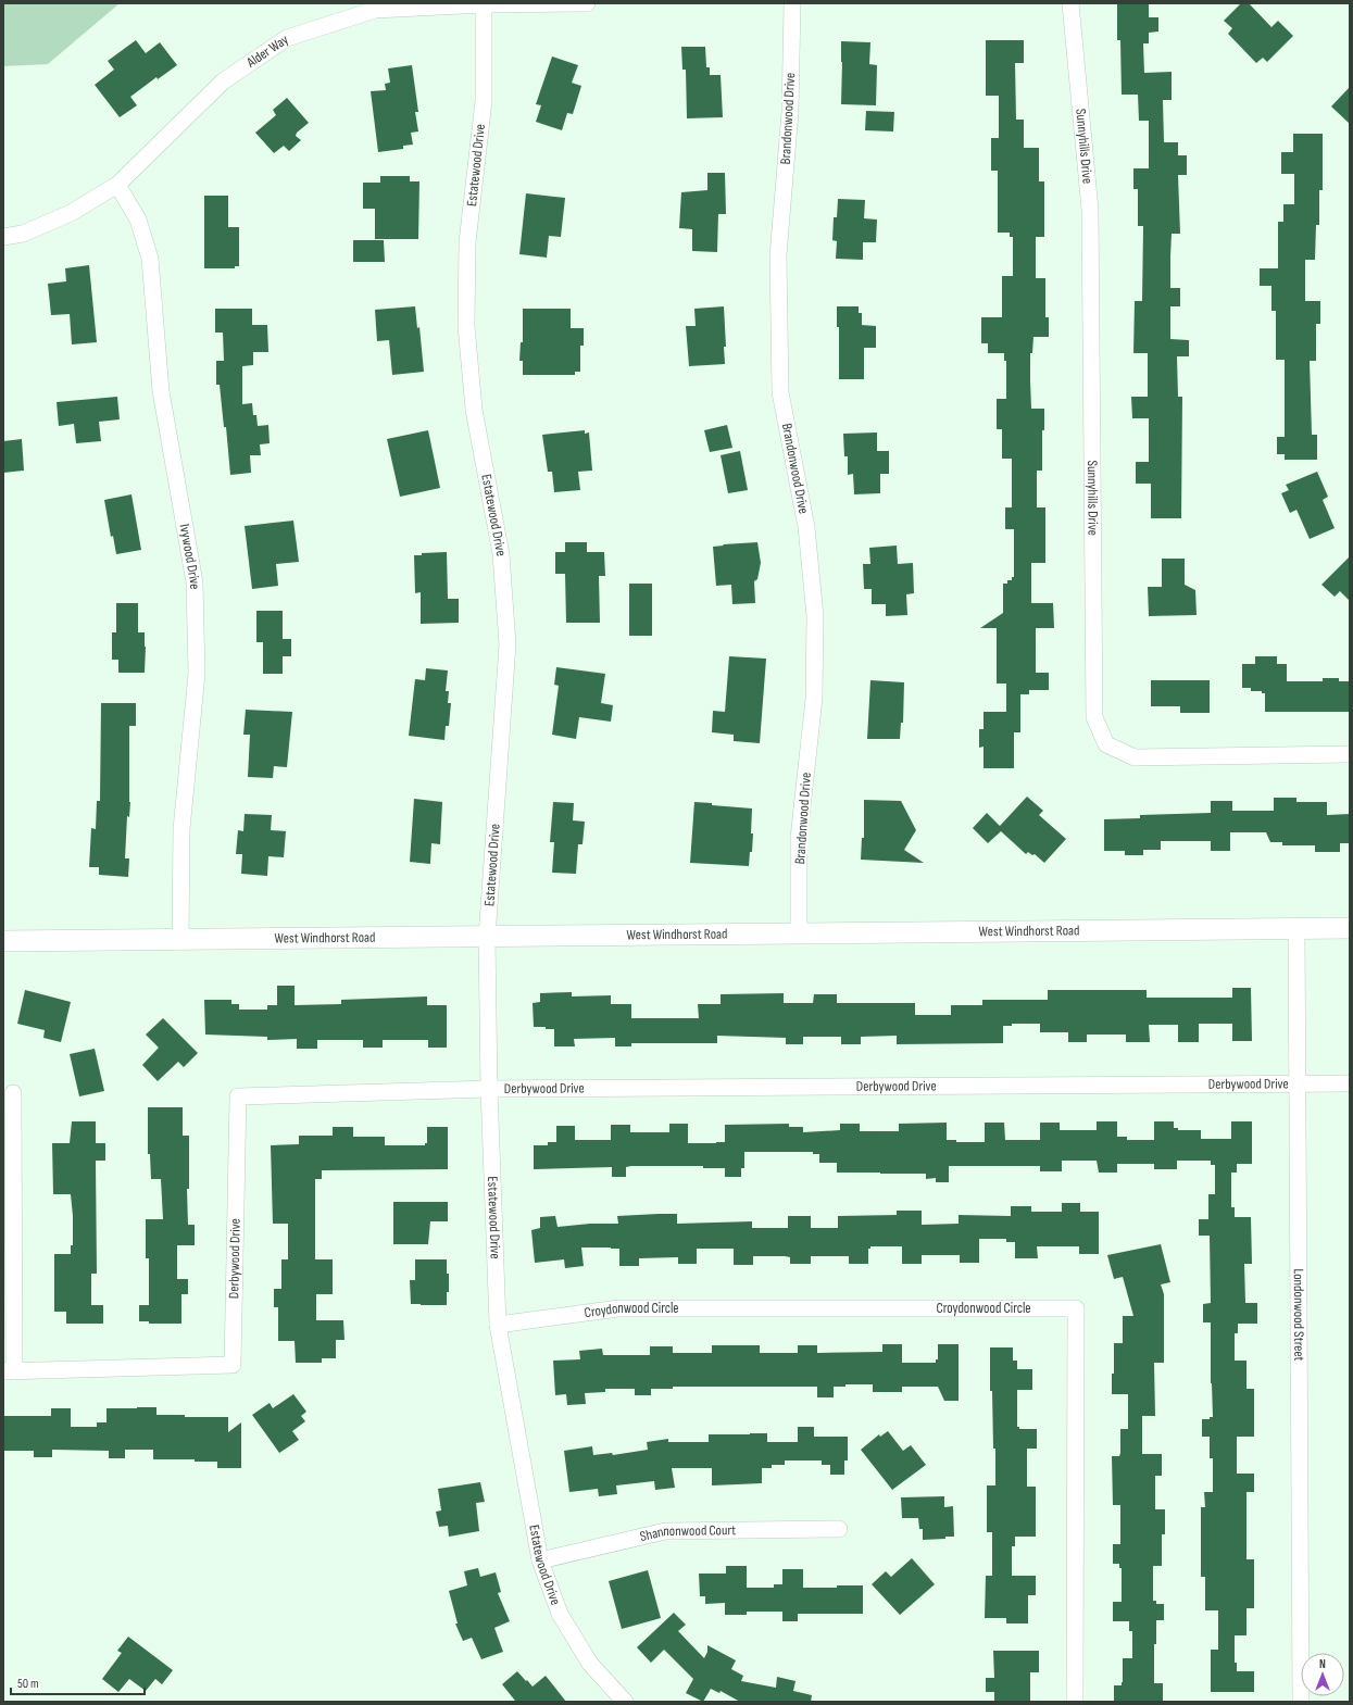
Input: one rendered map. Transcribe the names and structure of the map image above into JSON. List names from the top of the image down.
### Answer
{
  "streets": {
    "street": [
      "Alder Way",
      "Brandonwood Drive",
      "Sunnyhills Drive",
      "Estatewood Drive",
      "Ivywood Drive",
      "West Windhorst Road",
      "Derbywood Drive",
      "Croydonwood Circle",
      "Londonwood Street",
      "Shannonwood Court"
    ]
  },
  "crossings": [
    ["Alder Way", "Estatewood Drive"],
    ["Alder Way", "Ivywood Drive"],
    ["Brandonwood Drive", "West Windhorst Road"],
    ["Estatewood Drive", "West Windhorst Road"],
    ["Estatewood Drive", "Derbywood Drive"],
    ["Estatewood Drive", "Croydonwood Circle"],
    ["Estatewood Drive", "Shannonwood Court"],
    ["Ivywood Drive", "West Windhorst Road"],
    ["West Windhorst Road", "Londonwood Street"],
    ["Derbywood Drive", "Londonwood Street"]
  ],
  "scale_bar": "50 m",
  "north": "top"
}
